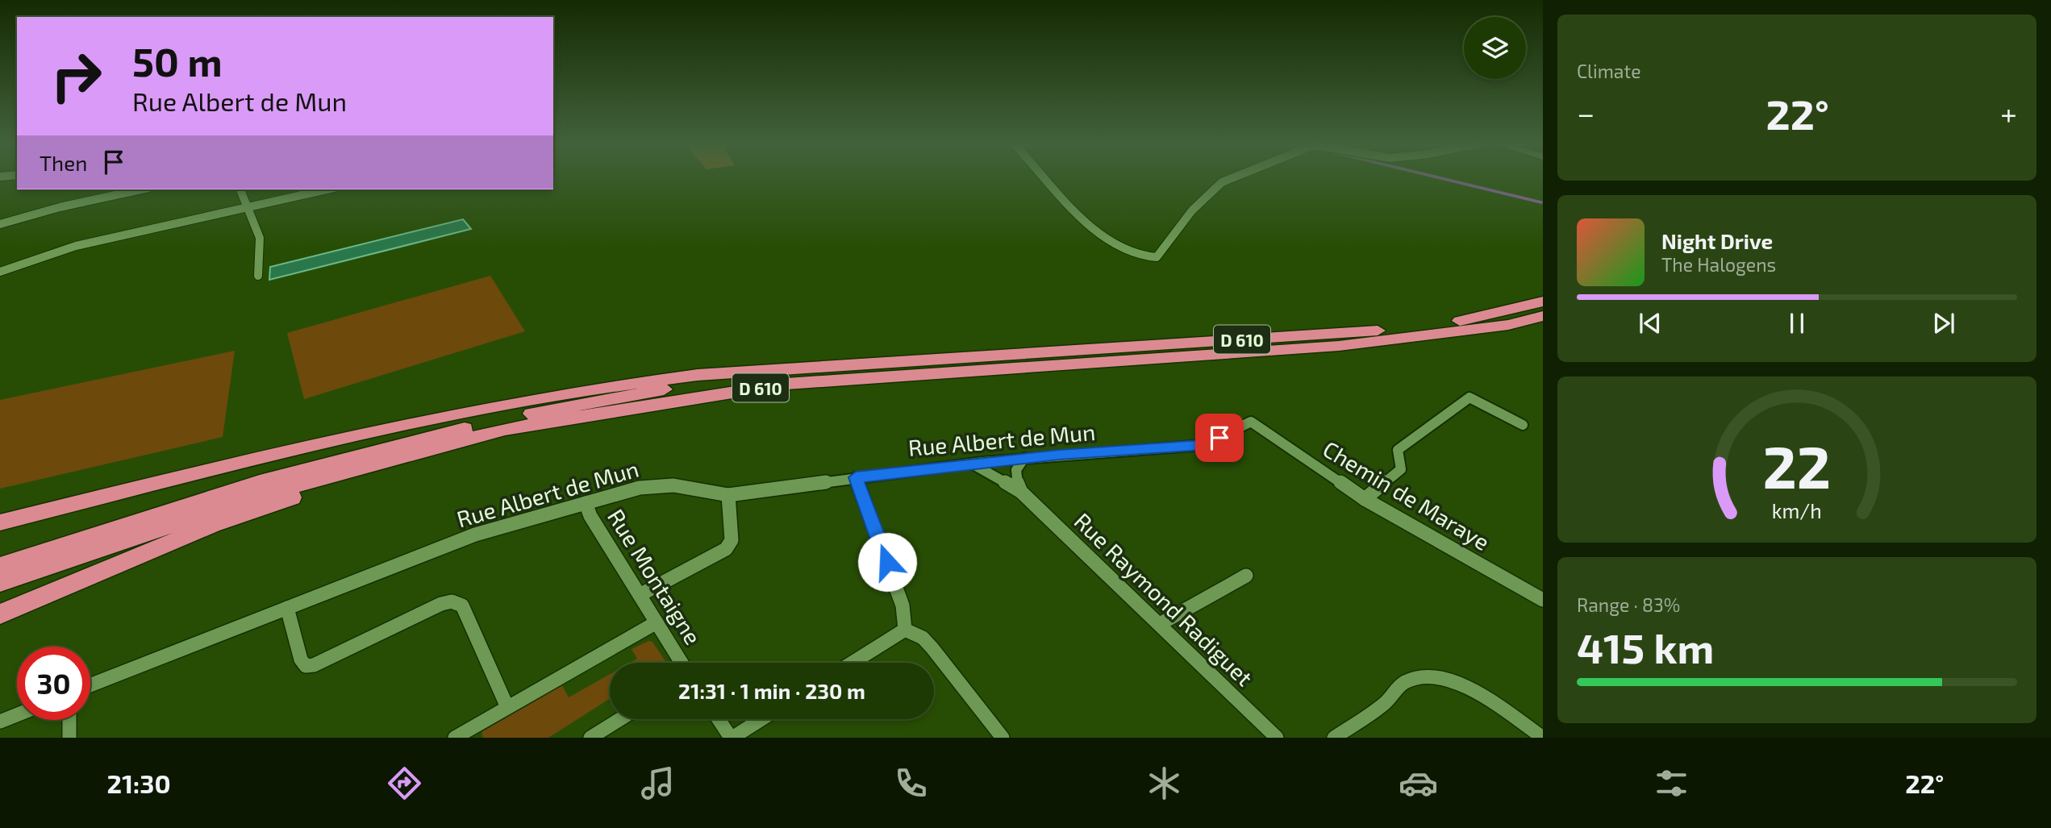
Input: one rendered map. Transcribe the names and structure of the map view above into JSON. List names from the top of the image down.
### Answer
{
  "streets": {
    "highway": ["D 610"],
    "street": [
      "Rue Albert de Mun",
      "Chemin de Maraye",
      "Rue Montaigne",
      "Rue Raymond Radiguet"
    ]
  },
  "crossings": [
    ["Rue Albert de Mun", "Chemin de Maraye"],
    ["Rue Albert de Mun", "Rue Montaigne"],
    ["Rue Albert de Mun", "Rue Raymond Radiguet"]
  ],
  "page": {
    "tile": [
      "Climate",
      ["Range · 83%", "415 km"]
    ],
    "turn": ["50 m", "Rue Albert de Mun"],
    "heat": ["−", "22°", "+"],
    "then": "Then",
    "song": ["Night Drive", "The Halogens"],
    "limit": "30",
    "trip": "21:31 · 1 min · 230 m",
    "tabs": ["21:30", "22°"],
    "gauge": ["22", "km/h"]
  }
}
